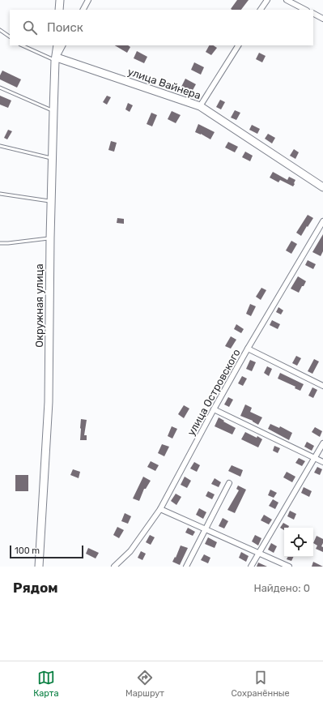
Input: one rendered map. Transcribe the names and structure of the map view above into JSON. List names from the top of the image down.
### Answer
{
  "streets": {
    "street": ["улица Вайнера", "Окружная улица", "улица Островского"]
  },
  "crossings": [
    ["улица Вайнера", "Окружная улица"]
  ],
  "scale_bar": "100 m",
  "page": {
    "search": "Поиск",
    "scale": "100 m",
    "heading": ["Рядом", "Найдено: 0"],
    "nav": ["Карта", "Маршрут", "Сохранённые"]
  }
}
